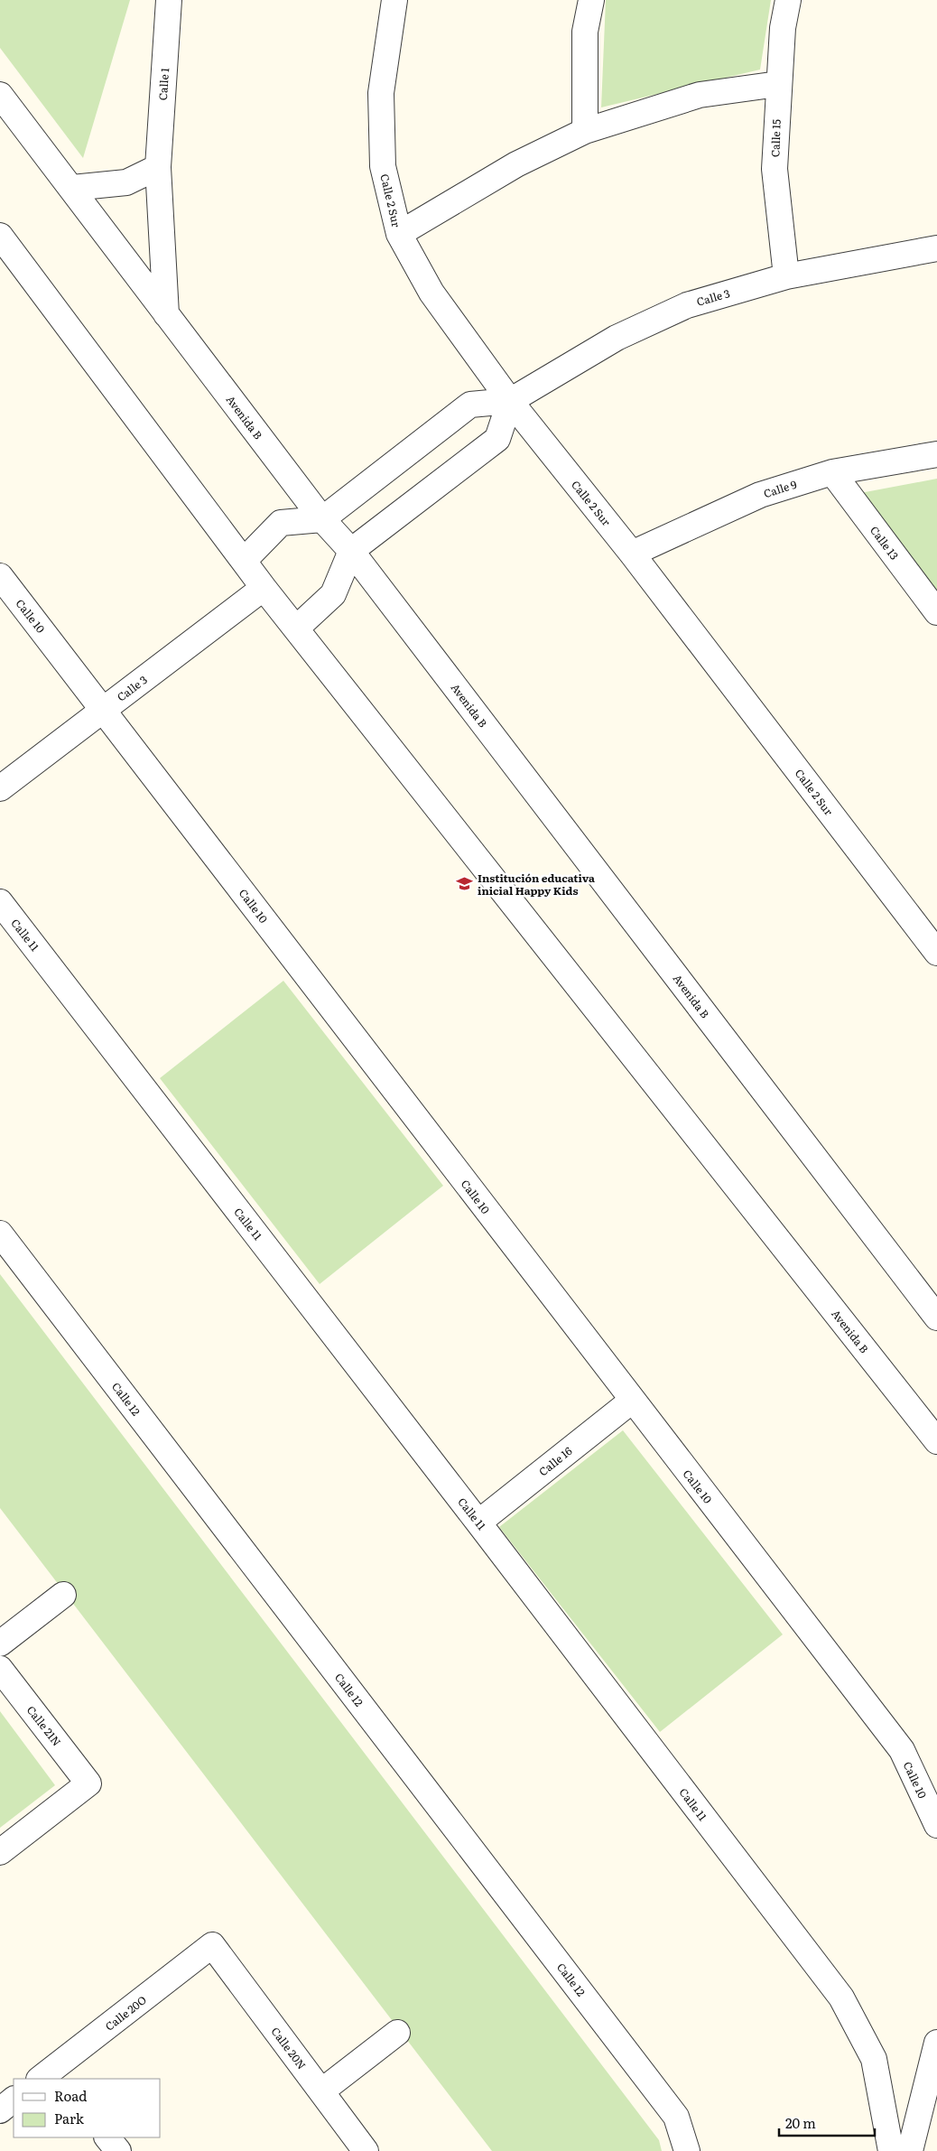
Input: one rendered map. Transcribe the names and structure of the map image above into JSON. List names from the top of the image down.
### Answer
{
  "streets": {
    "street": [
      "Calle 1",
      "Calle 15",
      "Calle 2 Sur",
      "Calle 3",
      "Avenida B",
      "Calle 9",
      "Calle 13",
      "Calle 10",
      "Calle 11",
      "Calle 12",
      "Calle 16",
      "Calle 21N",
      "Calle 20O",
      "Calle 20N"
    ]
  },
  "crossings": [
    ["Calle 1", "Avenida B"],
    ["Calle 15", "Calle 3"],
    ["Calle 2 Sur", "Calle 3"],
    ["Calle 2 Sur", "Calle 9"],
    ["Calle 3", "Avenida B"],
    ["Calle 3", "Calle 10"],
    ["Calle 9", "Calle 13"],
    ["Calle 10", "Calle 16"],
    ["Calle 11", "Calle 16"],
    ["Calle 20O", "Calle 20N"]
  ],
  "places": {
    "school or university": ["Institución educativa inicial Happy Kids"]
  },
  "legend": ["Road", "Park"],
  "scale_bar": "20 m"
}
